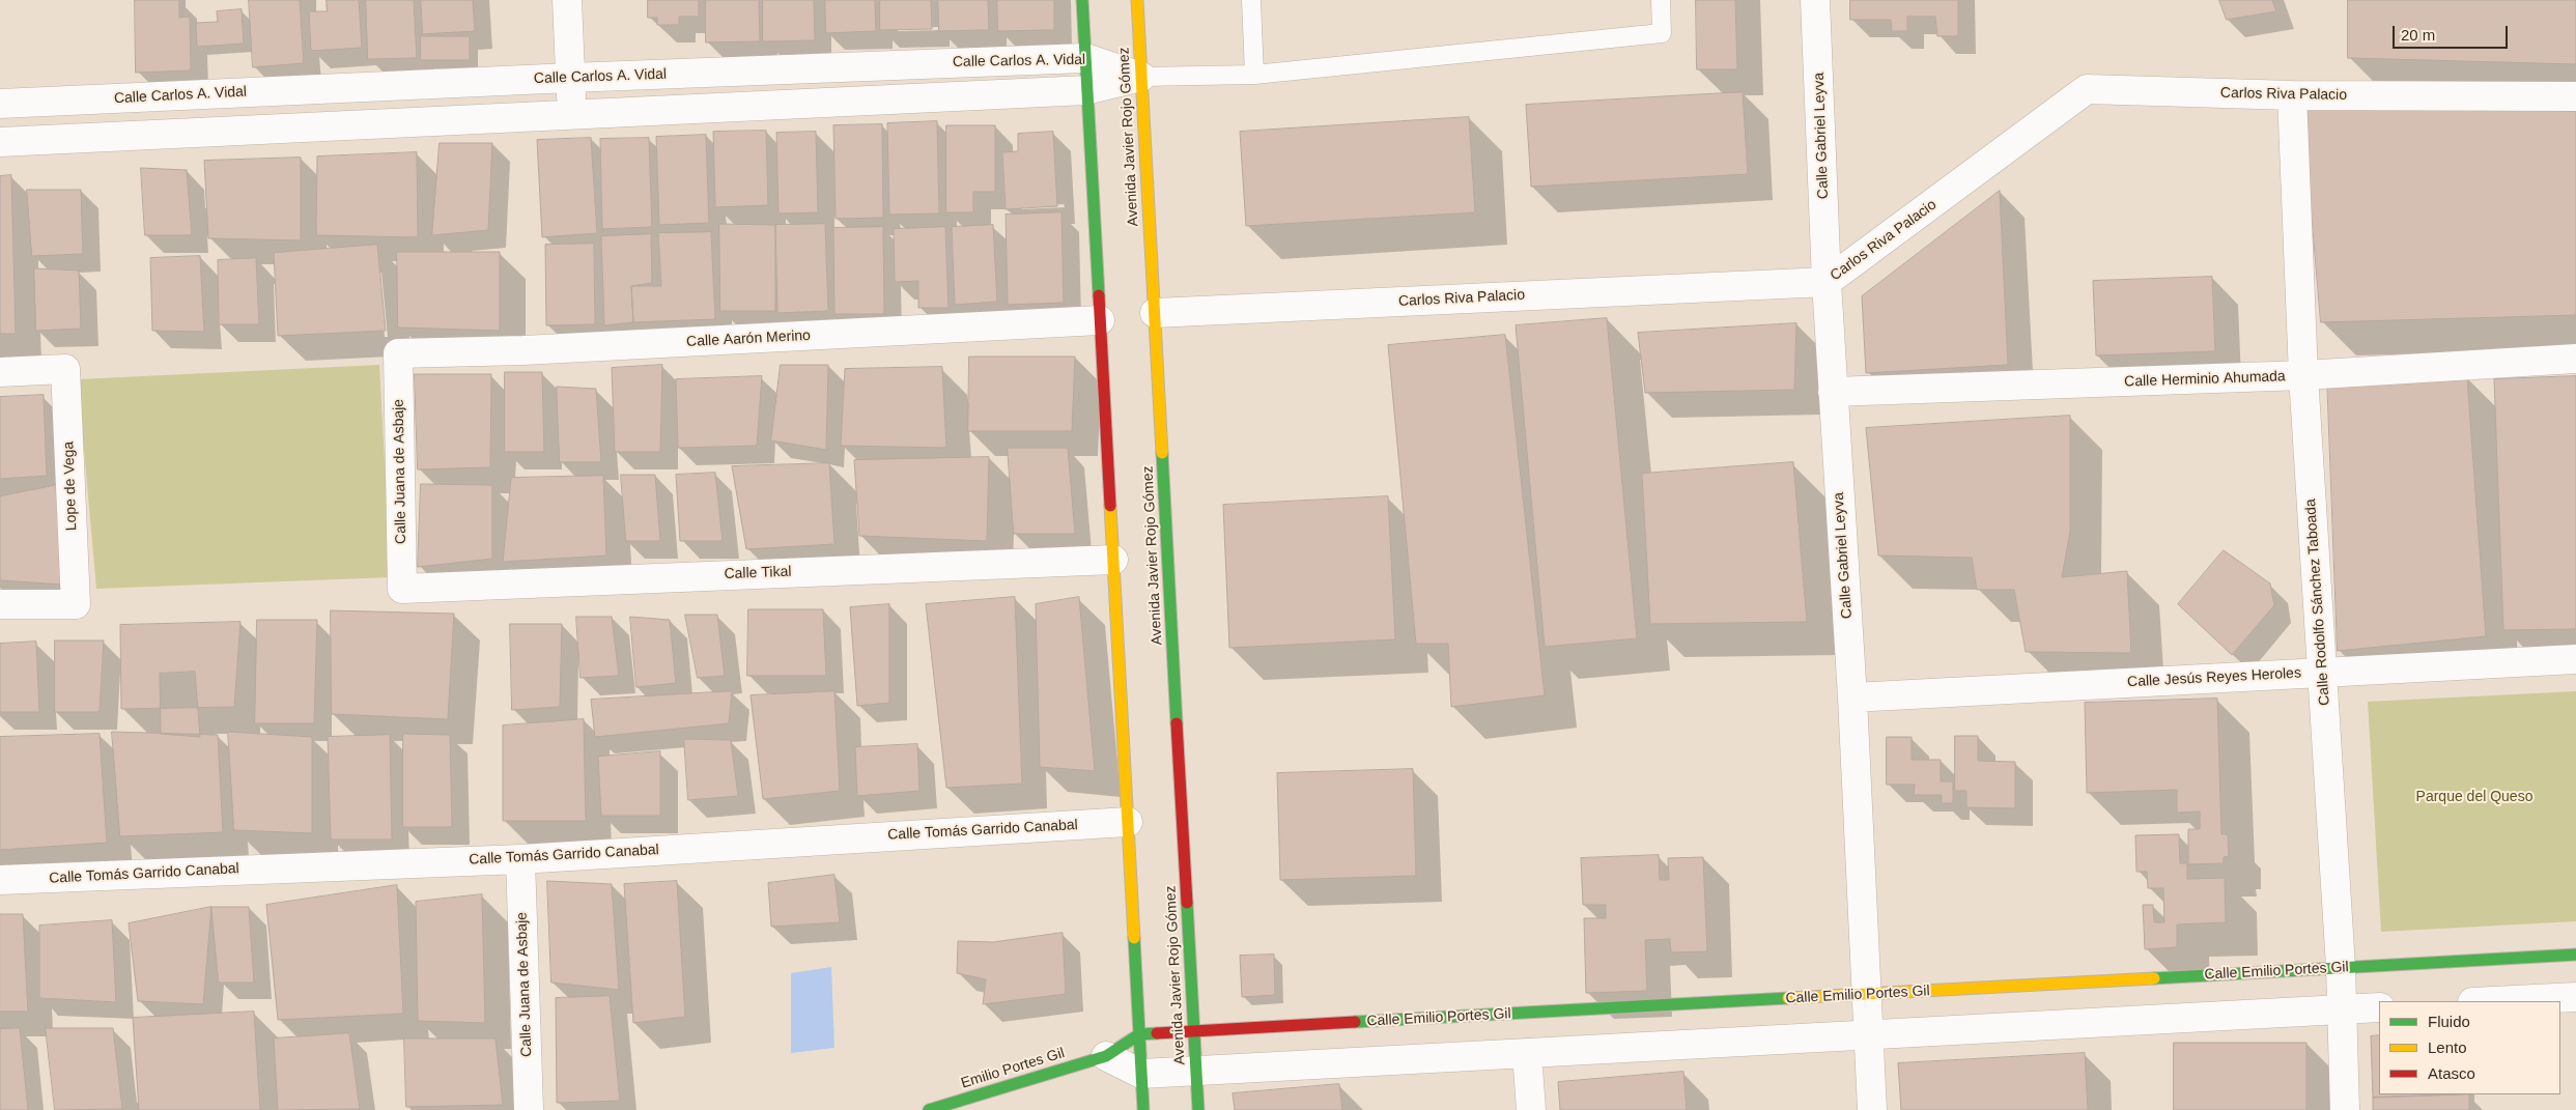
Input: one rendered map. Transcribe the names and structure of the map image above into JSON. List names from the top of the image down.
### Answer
{
  "streets": {
    "main road": ["Avenida Javier Rojo Gómez", "Calle Emilio Portes Gil", "Emilio Portes Gil"],
    "street": [
      "Calle Carlos A. Vidal",
      "Carlos Riva Palacio",
      "Calle Gabriel Leyva",
      "Calle Aarón Merino",
      "Calle Herminio Ahumada",
      "Calle Juana de Asbaje",
      "Lope de Vega",
      "Calle Tikal",
      "Calle Rodolfo Sánchez Taboada",
      "Calle Jesús Reyes Heroles",
      "Calle Tomás Garrido Canabal"
    ]
  },
  "crossings": [
    ["Calle Carlos A. Vidal", "Avenida Javier Rojo Gómez"],
    ["Carlos Riva Palacio", "Calle Gabriel Leyva"],
    ["Carlos Riva Palacio", "Avenida Javier Rojo Gómez"],
    ["Carlos Riva Palacio", "Calle Rodolfo Sánchez Taboada"],
    ["Calle Gabriel Leyva", "Calle Herminio Ahumada"],
    ["Calle Gabriel Leyva", "Calle Jesús Reyes Heroles"],
    ["Calle Gabriel Leyva", "Calle Emilio Portes Gil"],
    ["Avenida Javier Rojo Gómez", "Calle Emilio Portes Gil"],
    ["Calle Aarón Merino", "Calle Juana de Asbaje"],
    ["Calle Herminio Ahumada", "Calle Rodolfo Sánchez Taboada"],
    ["Calle Juana de Asbaje", "Calle Tikal"],
    ["Calle Juana de Asbaje", "Calle Tomás Garrido Canabal"],
    ["Calle Rodolfo Sánchez Taboada", "Calle Jesús Reyes Heroles"],
    ["Calle Rodolfo Sánchez Taboada", "Calle Emilio Portes Gil"],
    ["Calle Emilio Portes Gil", "Emilio Portes Gil"]
  ],
  "parks": ["Parque del Queso"],
  "legend": ["Fluido", "Lento", "Atasco"],
  "scale_bar": "20 m"
}
